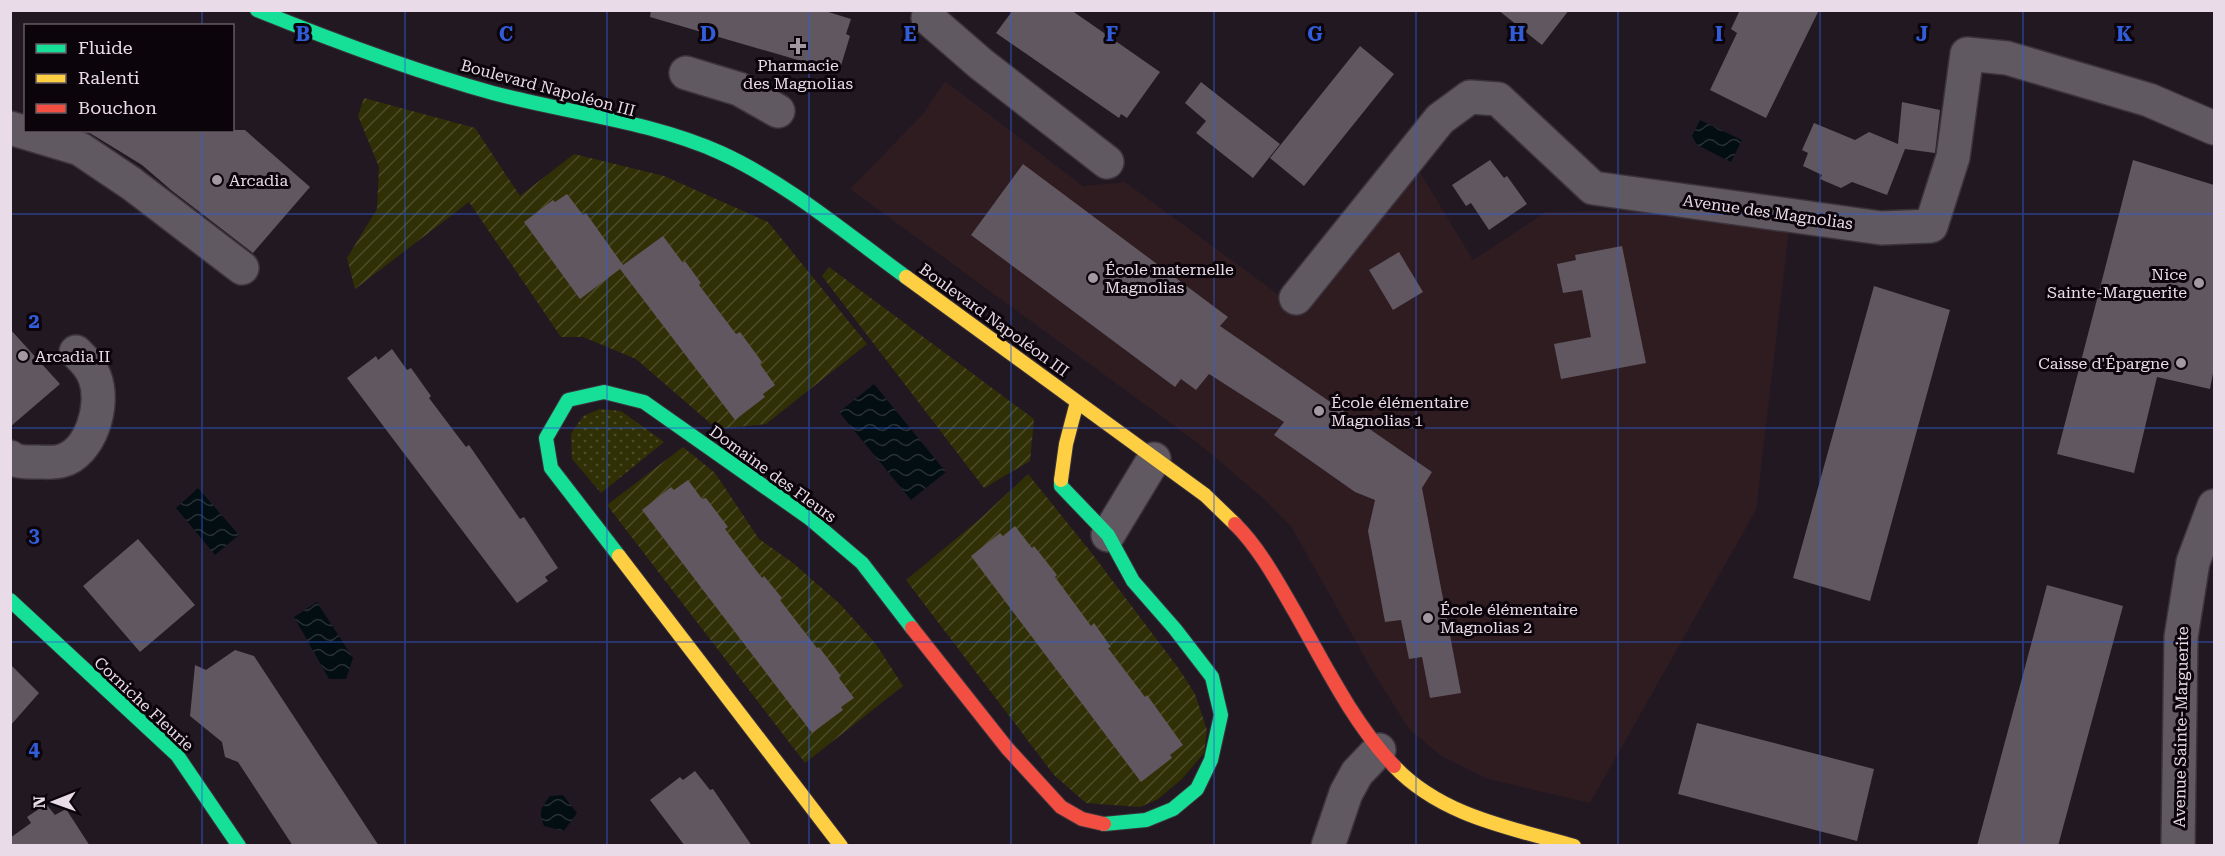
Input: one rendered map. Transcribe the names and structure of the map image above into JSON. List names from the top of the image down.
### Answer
{
  "streets": {
    "main road": ["Boulevard Napoléon III", "Domaine des Fleurs", "Corniche Fleurie"],
    "street": ["Avenue des Magnolias", "Avenue Sainte-Marguerite"]
  },
  "crossings": [
    ["Boulevard Napoléon III", "Domaine des Fleurs"]
  ],
  "places": {
    "health": ["Pharmacie des Magnolias"],
    "other": [
      "Arcadia",
      "École maternelle Magnolias",
      "Nice Sainte-Marguerite",
      "Arcadia II",
      "Caisse d'Épargne",
      "École élémentaire Magnolias 1",
      "École élémentaire Magnolias 2"
    ]
  },
  "legend": ["Fluide", "Ralenti", "Bouchon"],
  "north": "left",
  "grid": {
    "columns": [
      "B",
      "C",
      "D",
      "E",
      "F",
      "G",
      "H",
      "I",
      "J",
      "K"
    ],
    "rows": ["2", "3", "4"]
  }
}
